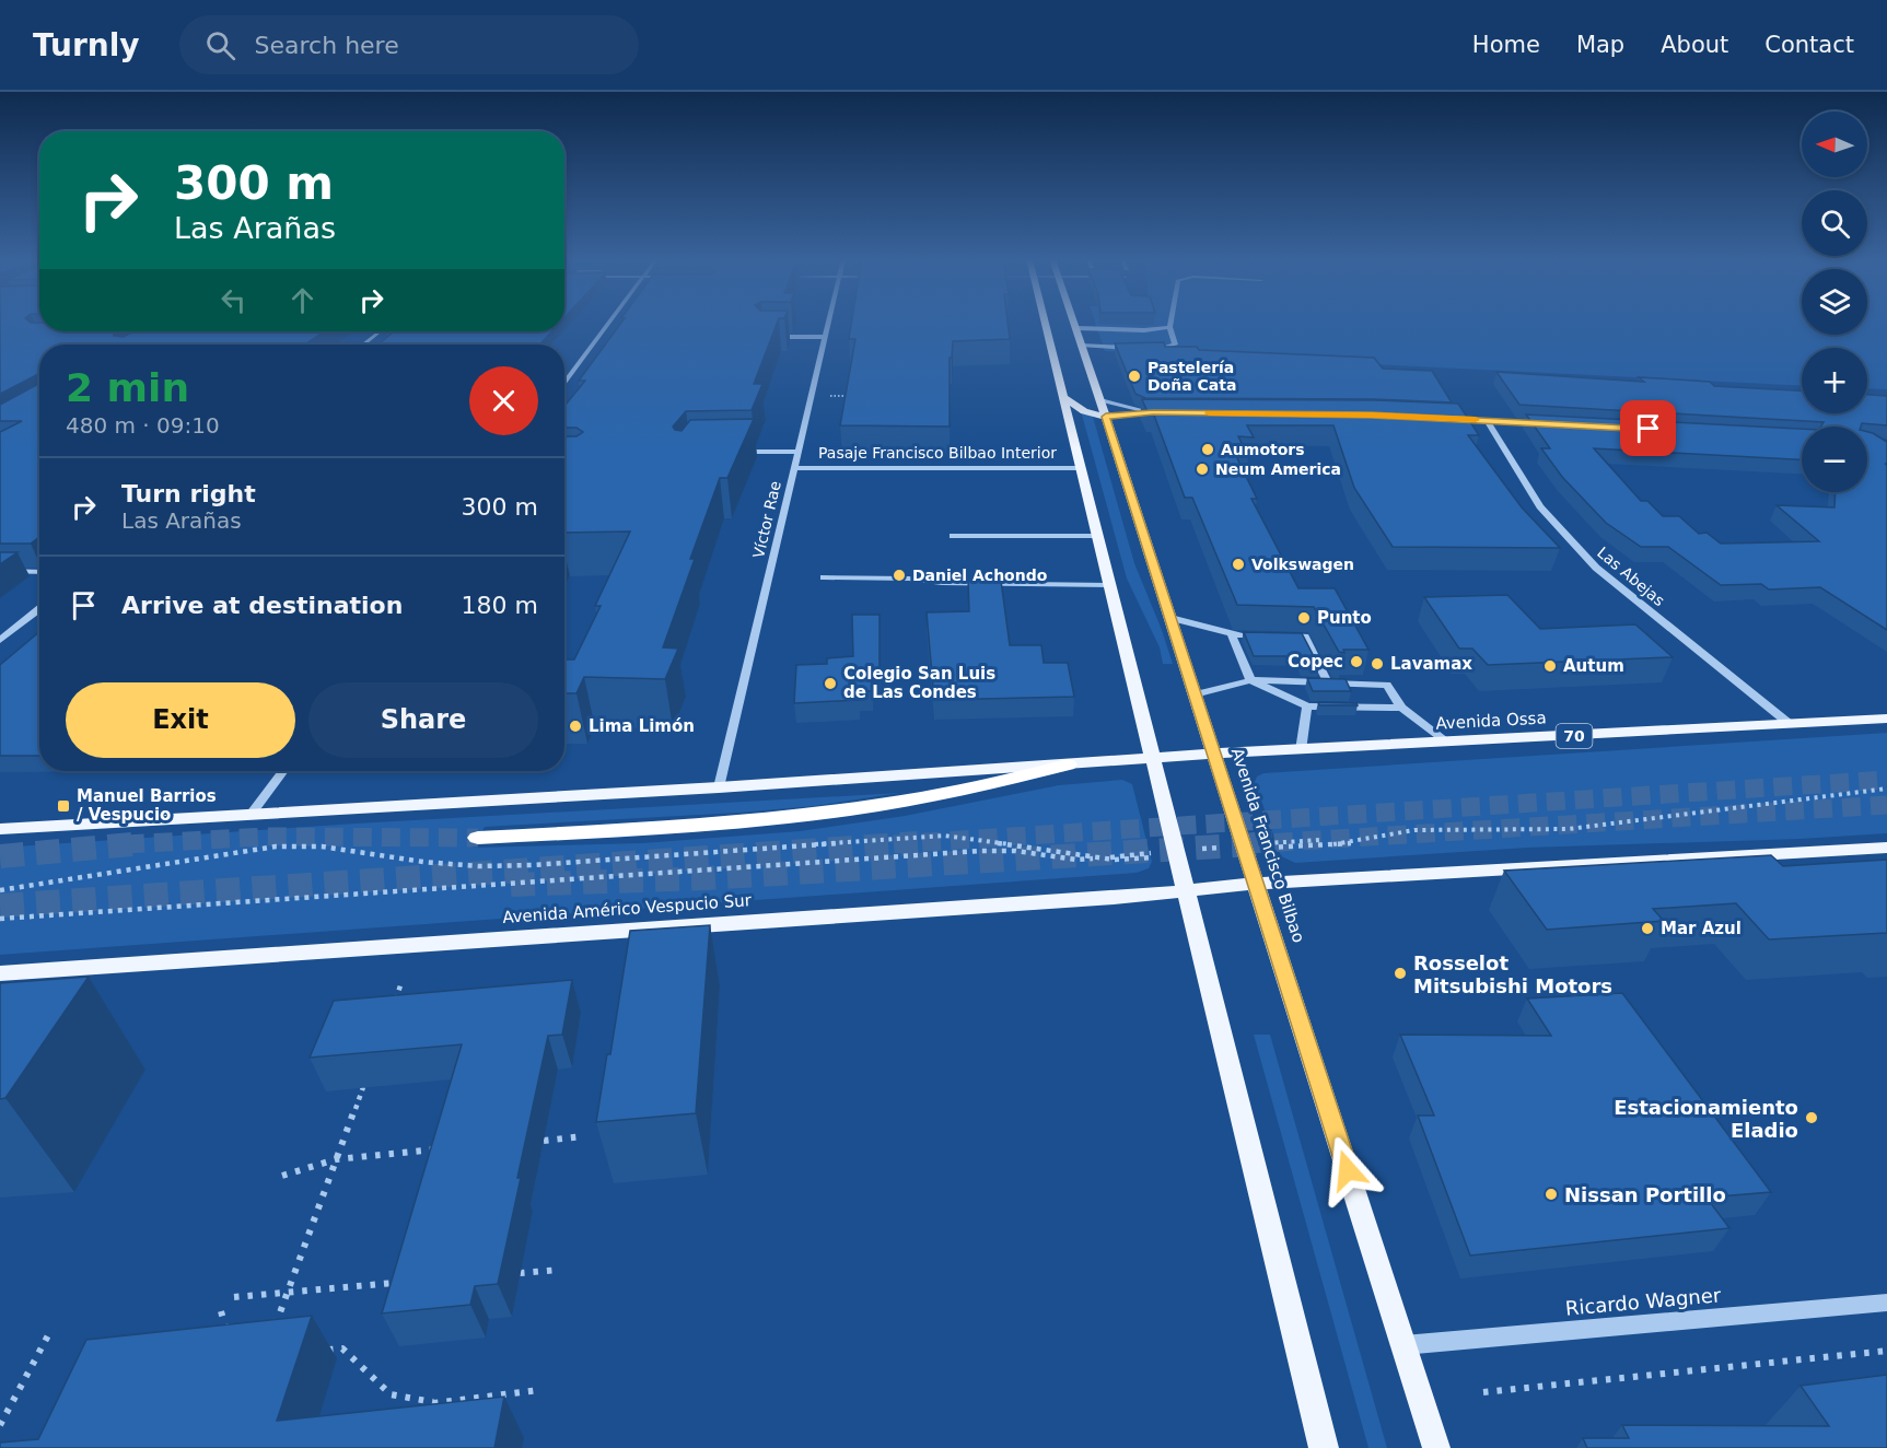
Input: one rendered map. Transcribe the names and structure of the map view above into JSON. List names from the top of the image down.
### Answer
{
  "streets": {
    "main road": [
      "Avenida Ossa",
      "70",
      "Avenida Francisco Bilbao",
      "Avenida Américo Vespucio Sur"
    ],
    "street": [
      "Pasaje Francisco Bilbao Interior",
      "Víctor Rae",
      "Las Abejas",
      "Ricardo Wagner"
    ]
  },
  "crossings": [
    ["Pasaje Francisco Bilbao Interior", "Víctor Rae"],
    ["Las Abejas", "Avenida Ossa"],
    ["Avenida Ossa", "70"],
    ["Avenida Ossa", "Avenida Francisco Bilbao"],
    ["70", "Avenida Francisco Bilbao"],
    ["Avenida Francisco Bilbao", "Avenida Américo Vespucio Sur"],
    ["Avenida Francisco Bilbao", "Ricardo Wagner"]
  ],
  "places": {
    "other": [
      "Pastelería Doña Cata",
      "Aumotors",
      "Neum America",
      "Volkswagen",
      "Daniel Achondo",
      "Punto",
      "Copec",
      "Lavamax",
      "Autum",
      "Colegio San Luis de Las Condes",
      "Lima Limón",
      "Mar Azul",
      "Rosselot Mitsubishi Motors",
      "Estacionamiento Eladio",
      "Nissan Portillo"
    ],
    "transit": ["Manuel Barrios / Vespucio"]
  },
  "north": "left",
  "page": {
    "header": "Turnly",
    "search": "Search here",
    "nav": [
      "Home",
      "Map",
      "About",
      "Contact"
    ],
    "map_buttons": ["+", "−"],
    "turn": ["300 m", "Las Arañas"],
    "heading": ["2 min", "480 m · 09:10"],
    "list": [
      {
        "name": "Turn right",
        "note": "Las Arañas",
        "value": "300 m"
      },
      {
        "name": "Arrive at destination",
        "value": "180 m"
      }
    ],
    "buttons": ["Exit", "Share"]
  }
}
